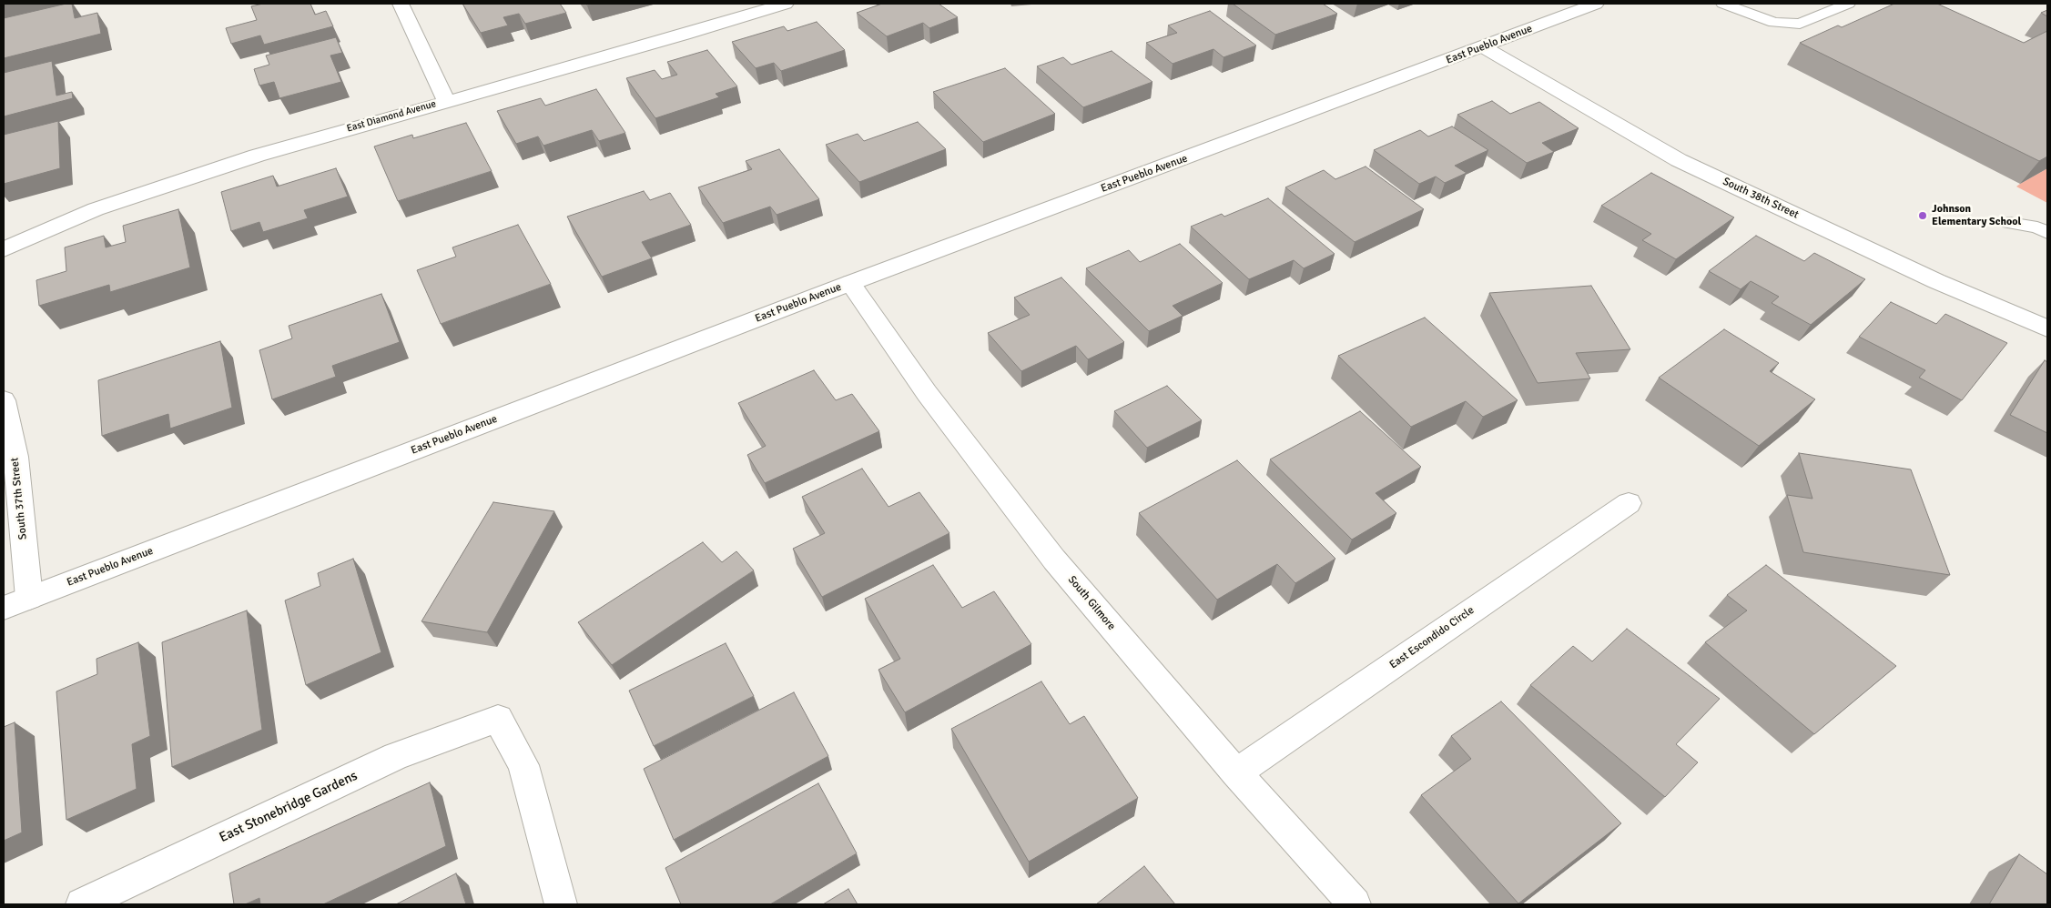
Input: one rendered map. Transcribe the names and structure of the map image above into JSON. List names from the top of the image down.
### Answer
{
  "streets": {
    "street": [
      "East Pueblo Avenue",
      "East Diamond Avenue",
      "South 38th Street",
      "South 37th Street",
      "South Gilmore",
      "East Escondido Circle",
      "East Stonebridge Gardens"
    ]
  },
  "crossings": [
    ["East Pueblo Avenue", "South 38th Street"],
    ["East Pueblo Avenue", "South 37th Street"],
    ["East Pueblo Avenue", "South Gilmore"],
    ["South Gilmore", "East Escondido Circle"]
  ],
  "places": ["Johnson Elementary School"]
}
